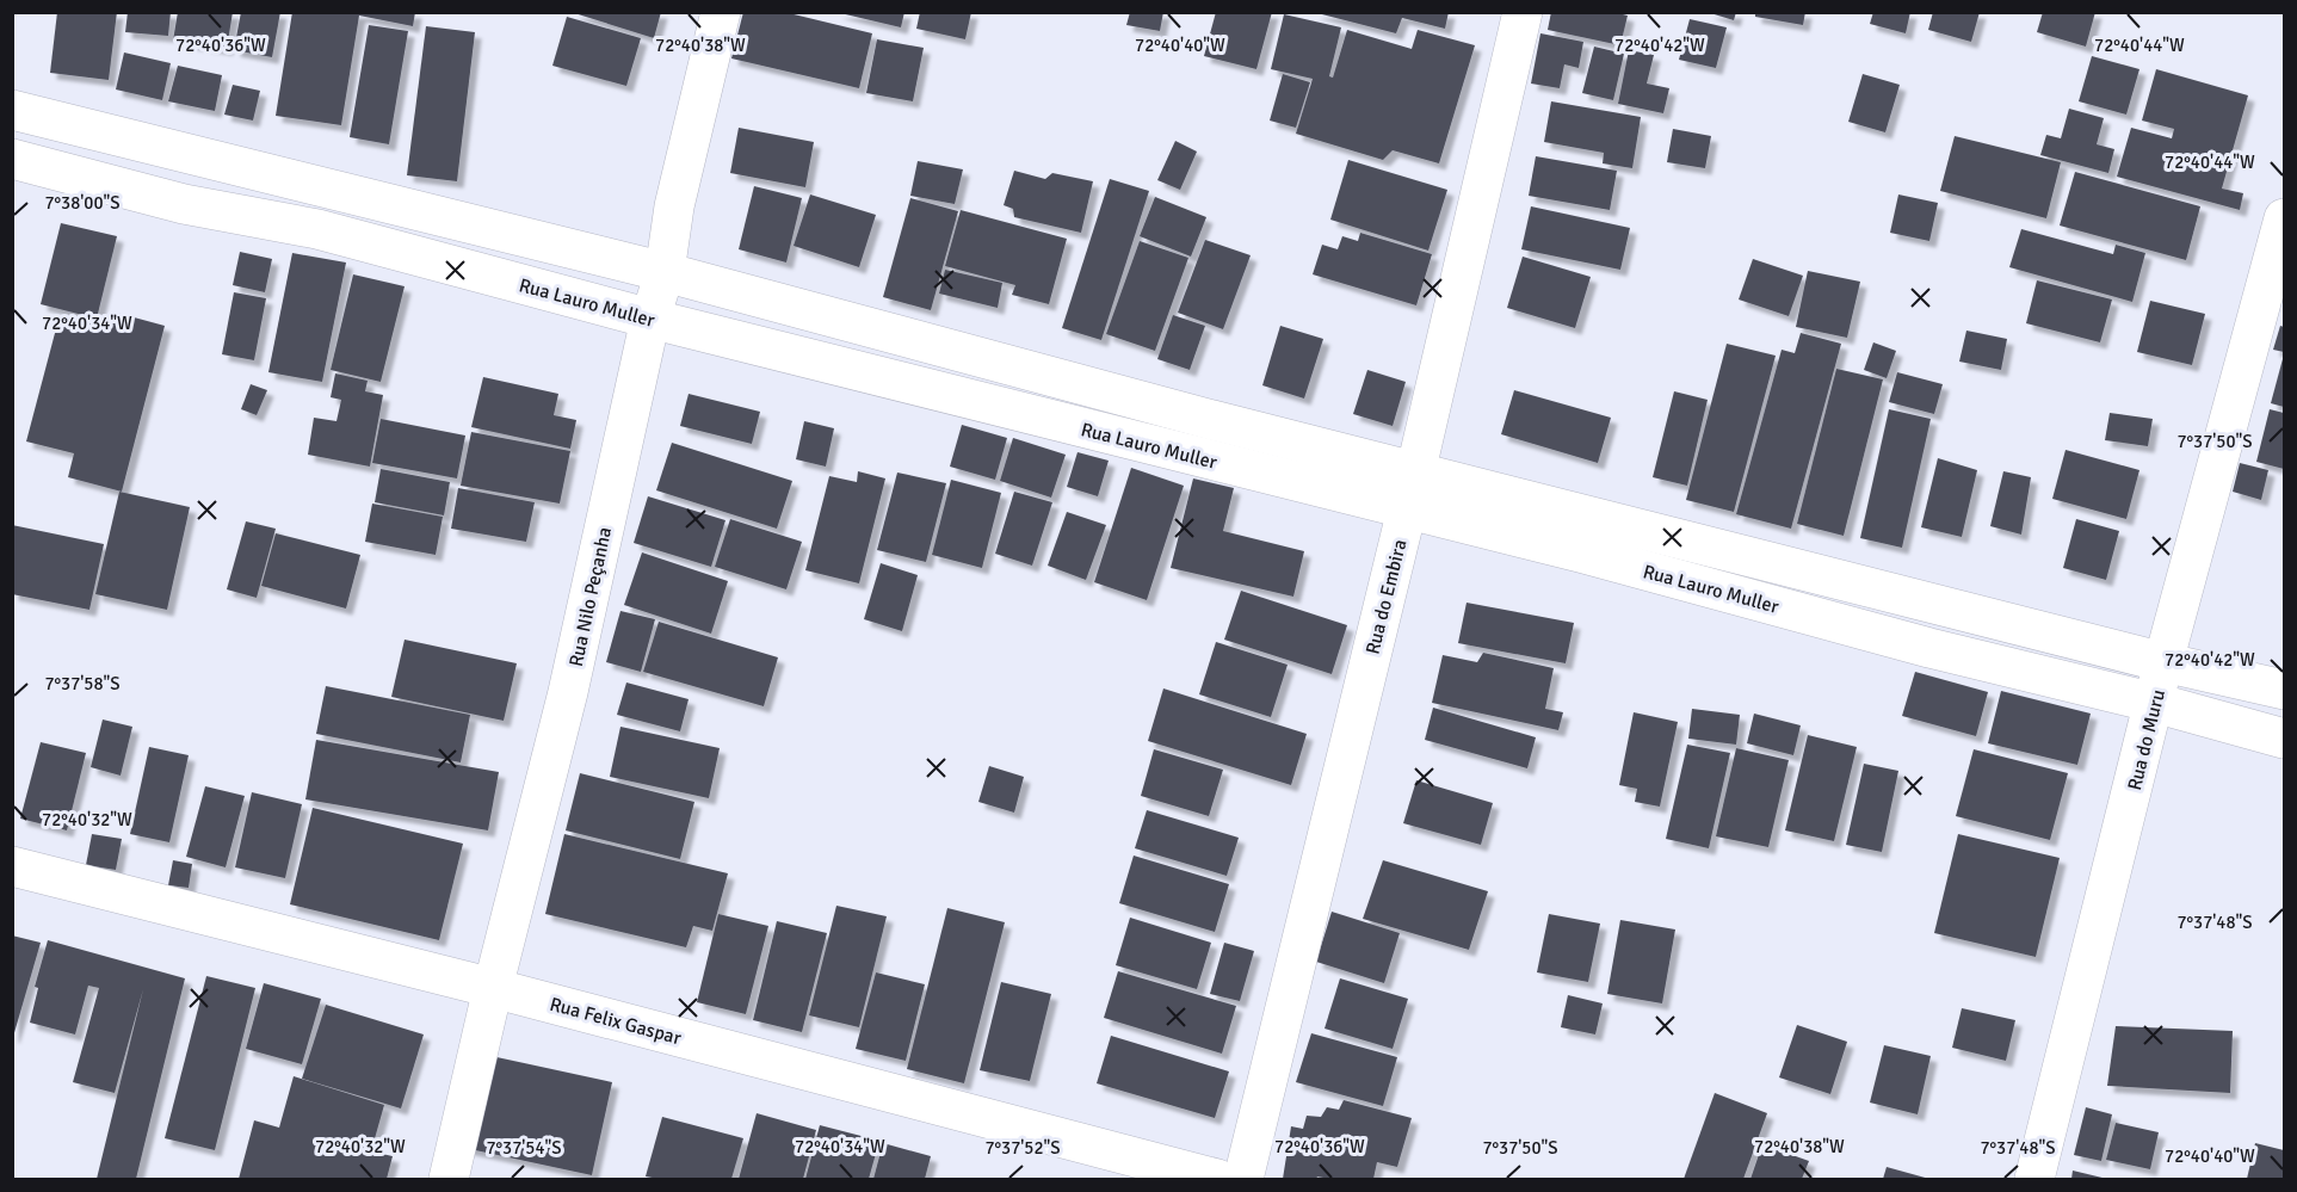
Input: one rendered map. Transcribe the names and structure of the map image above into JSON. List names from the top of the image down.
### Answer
{
  "streets": {
    "street": [
      "Rua Lauro Muller",
      "Rua Nilo Peçanha",
      "Rua do Embira",
      "Rua do Muru",
      "Rua Felix Gaspar"
    ]
  },
  "crossings": [
    ["Rua Lauro Muller", "Rua Nilo Peçanha"],
    ["Rua Lauro Muller", "Rua do Embira"],
    ["Rua Lauro Muller", "Rua do Muru"],
    ["Rua Nilo Peçanha", "Rua Felix Gaspar"]
  ],
  "coordinates": [
    "72°40'44\"W",
    "72°40'36\"W",
    "72°40'38\"W",
    "72°40'40\"W",
    "72°40'42\"W",
    "7°38'00\"S",
    "72°40'34\"W",
    "7°37'50\"S",
    "7°37'58\"S",
    "72°40'32\"W",
    "7°37'48\"S",
    "7°37'54\"S",
    "7°37'52\"S"
  ]
}
